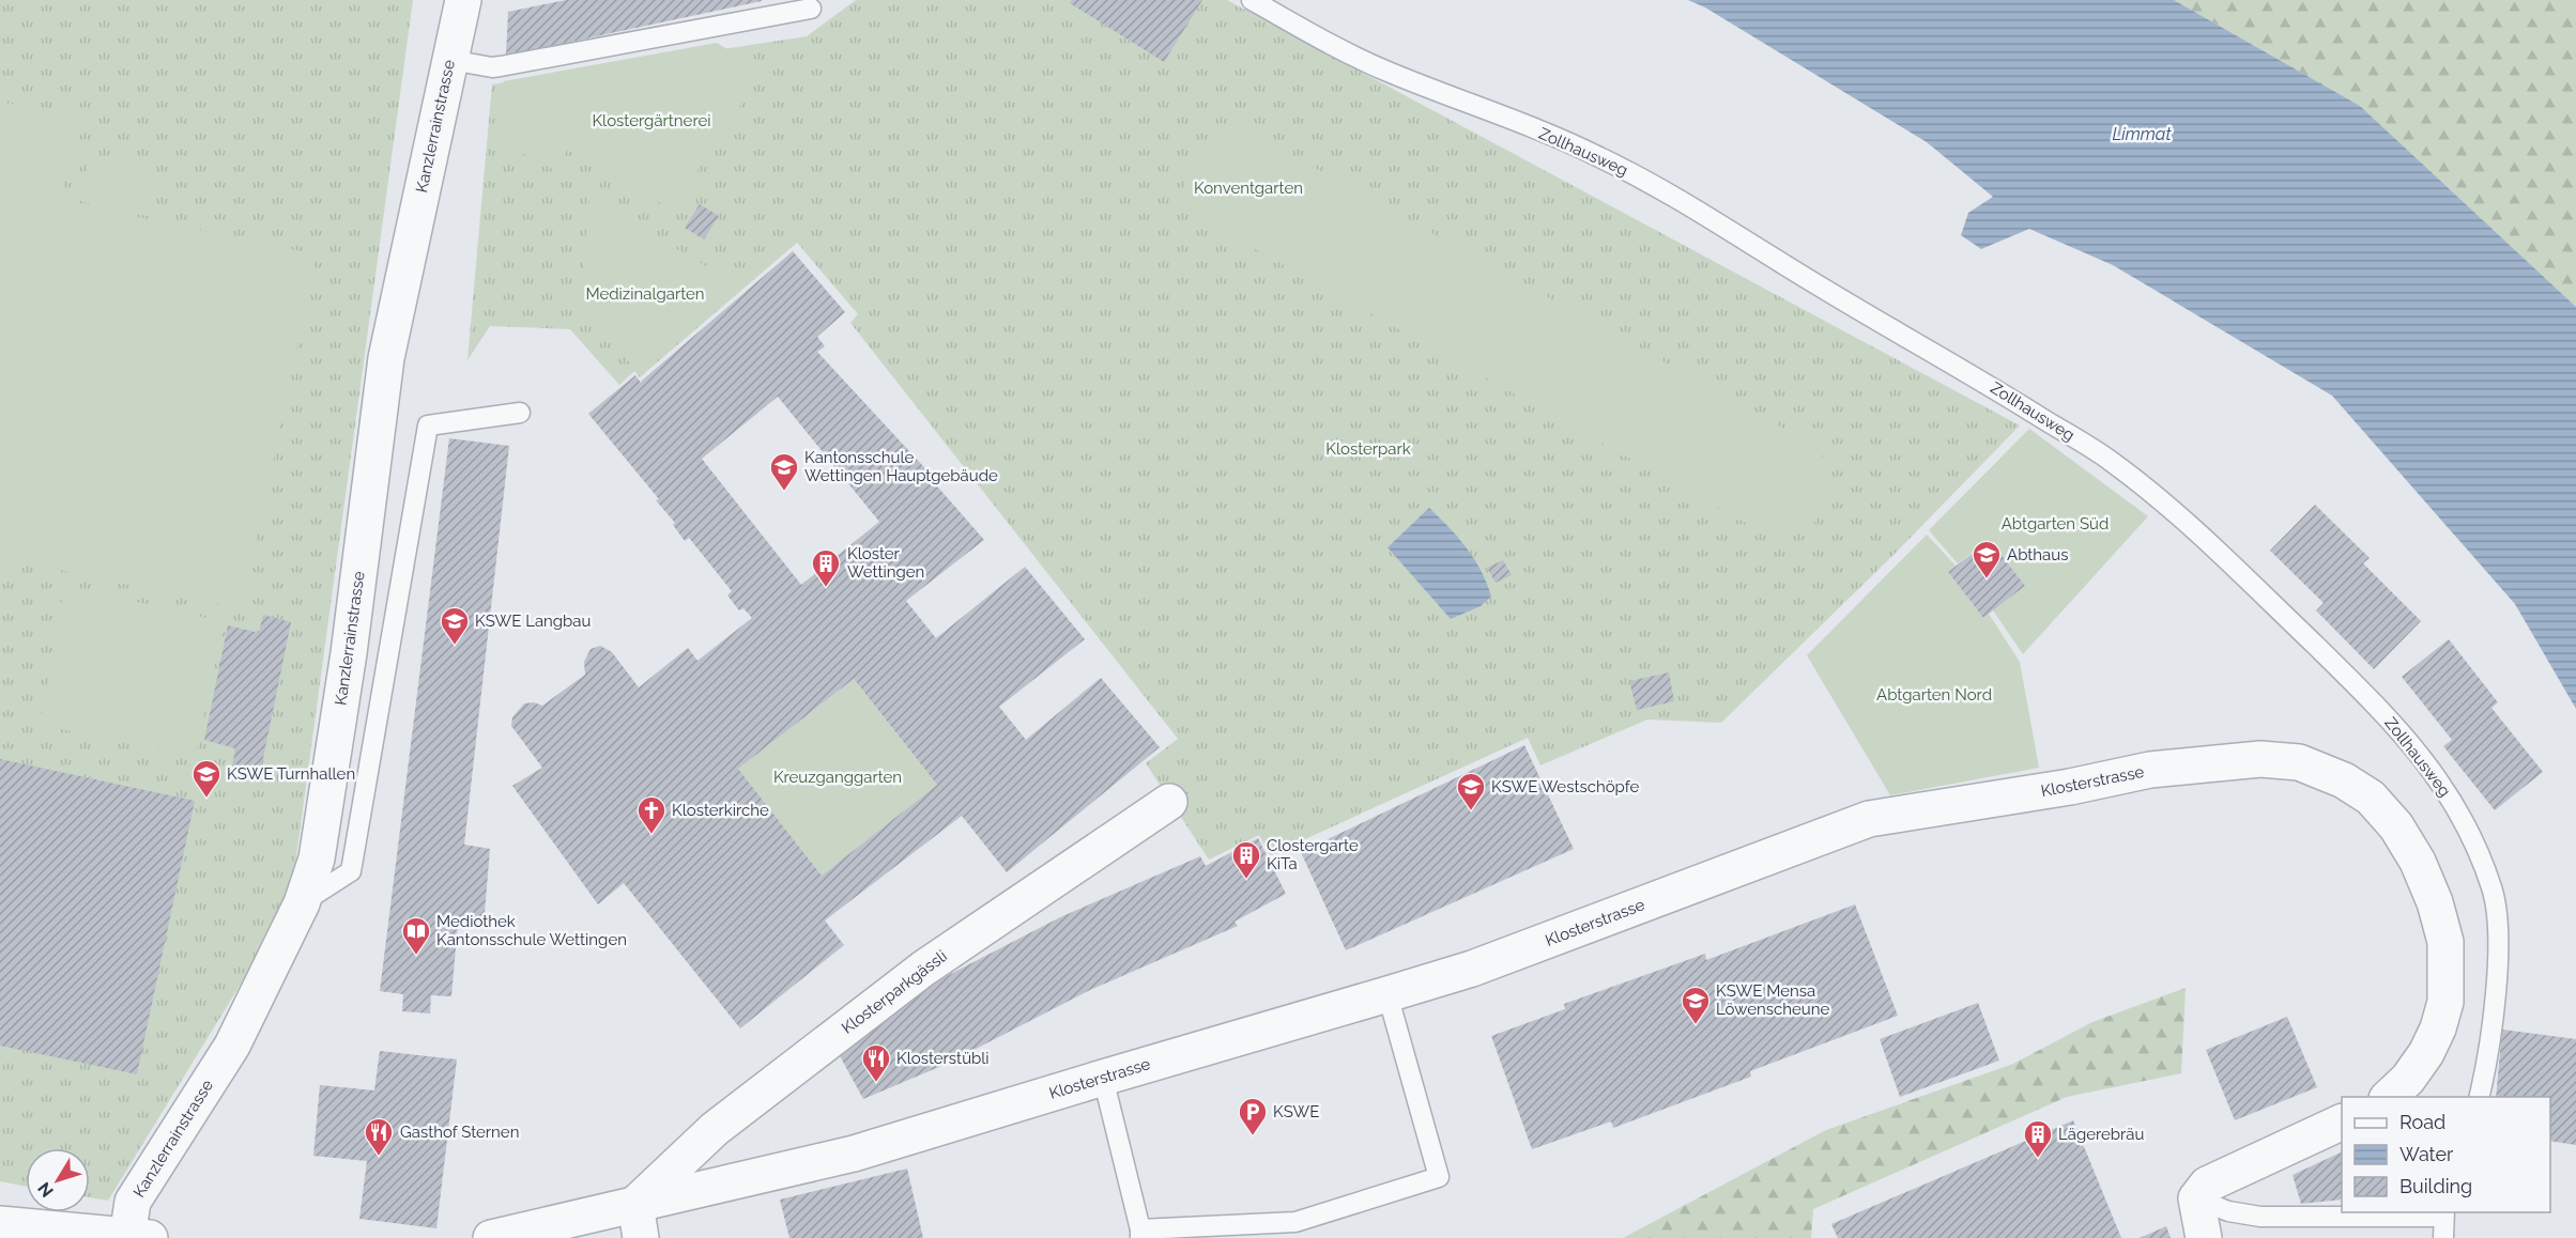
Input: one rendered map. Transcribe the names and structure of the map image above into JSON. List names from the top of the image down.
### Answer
{
  "streets": {
    "street": ["Kanzlerrainstrasse", "Klosterstrasse", "Klosterparkgässli"],
    "lane": ["Zollhausweg"]
  },
  "crossings": [
    ["Klosterstrasse", "Klosterparkgässli"]
  ],
  "water": ["Limmat"],
  "parks": [
    "Klostergärtnerei",
    "Konventgarten",
    "Medizinalgarten",
    "Klosterpark",
    "Abtgarten Süd",
    "Abtgarten Nord",
    "Kreuzganggarten"
  ],
  "places": {
    "school or university": [
      "Kantonsschule Wettingen Hauptgebäude",
      "Abthaus",
      "KSWE Langbau",
      "KSWE Turnhallen",
      "KSWE Westschöpfe",
      "KSWE Mensa Löwenscheune"
    ],
    "building": ["Kloster Wettingen", "Clostergarte KiTa", "Lägerebräu"],
    "church": ["Klosterkirche"],
    "library": ["Mediothek Kantonsschule Wettingen"],
    "restaurant": ["Klosterstübli", "Gasthof Sternen"],
    "parking": ["KSWE"]
  },
  "legend": ["Road", "Water", "Building"],
  "north": "bottom left"
}
